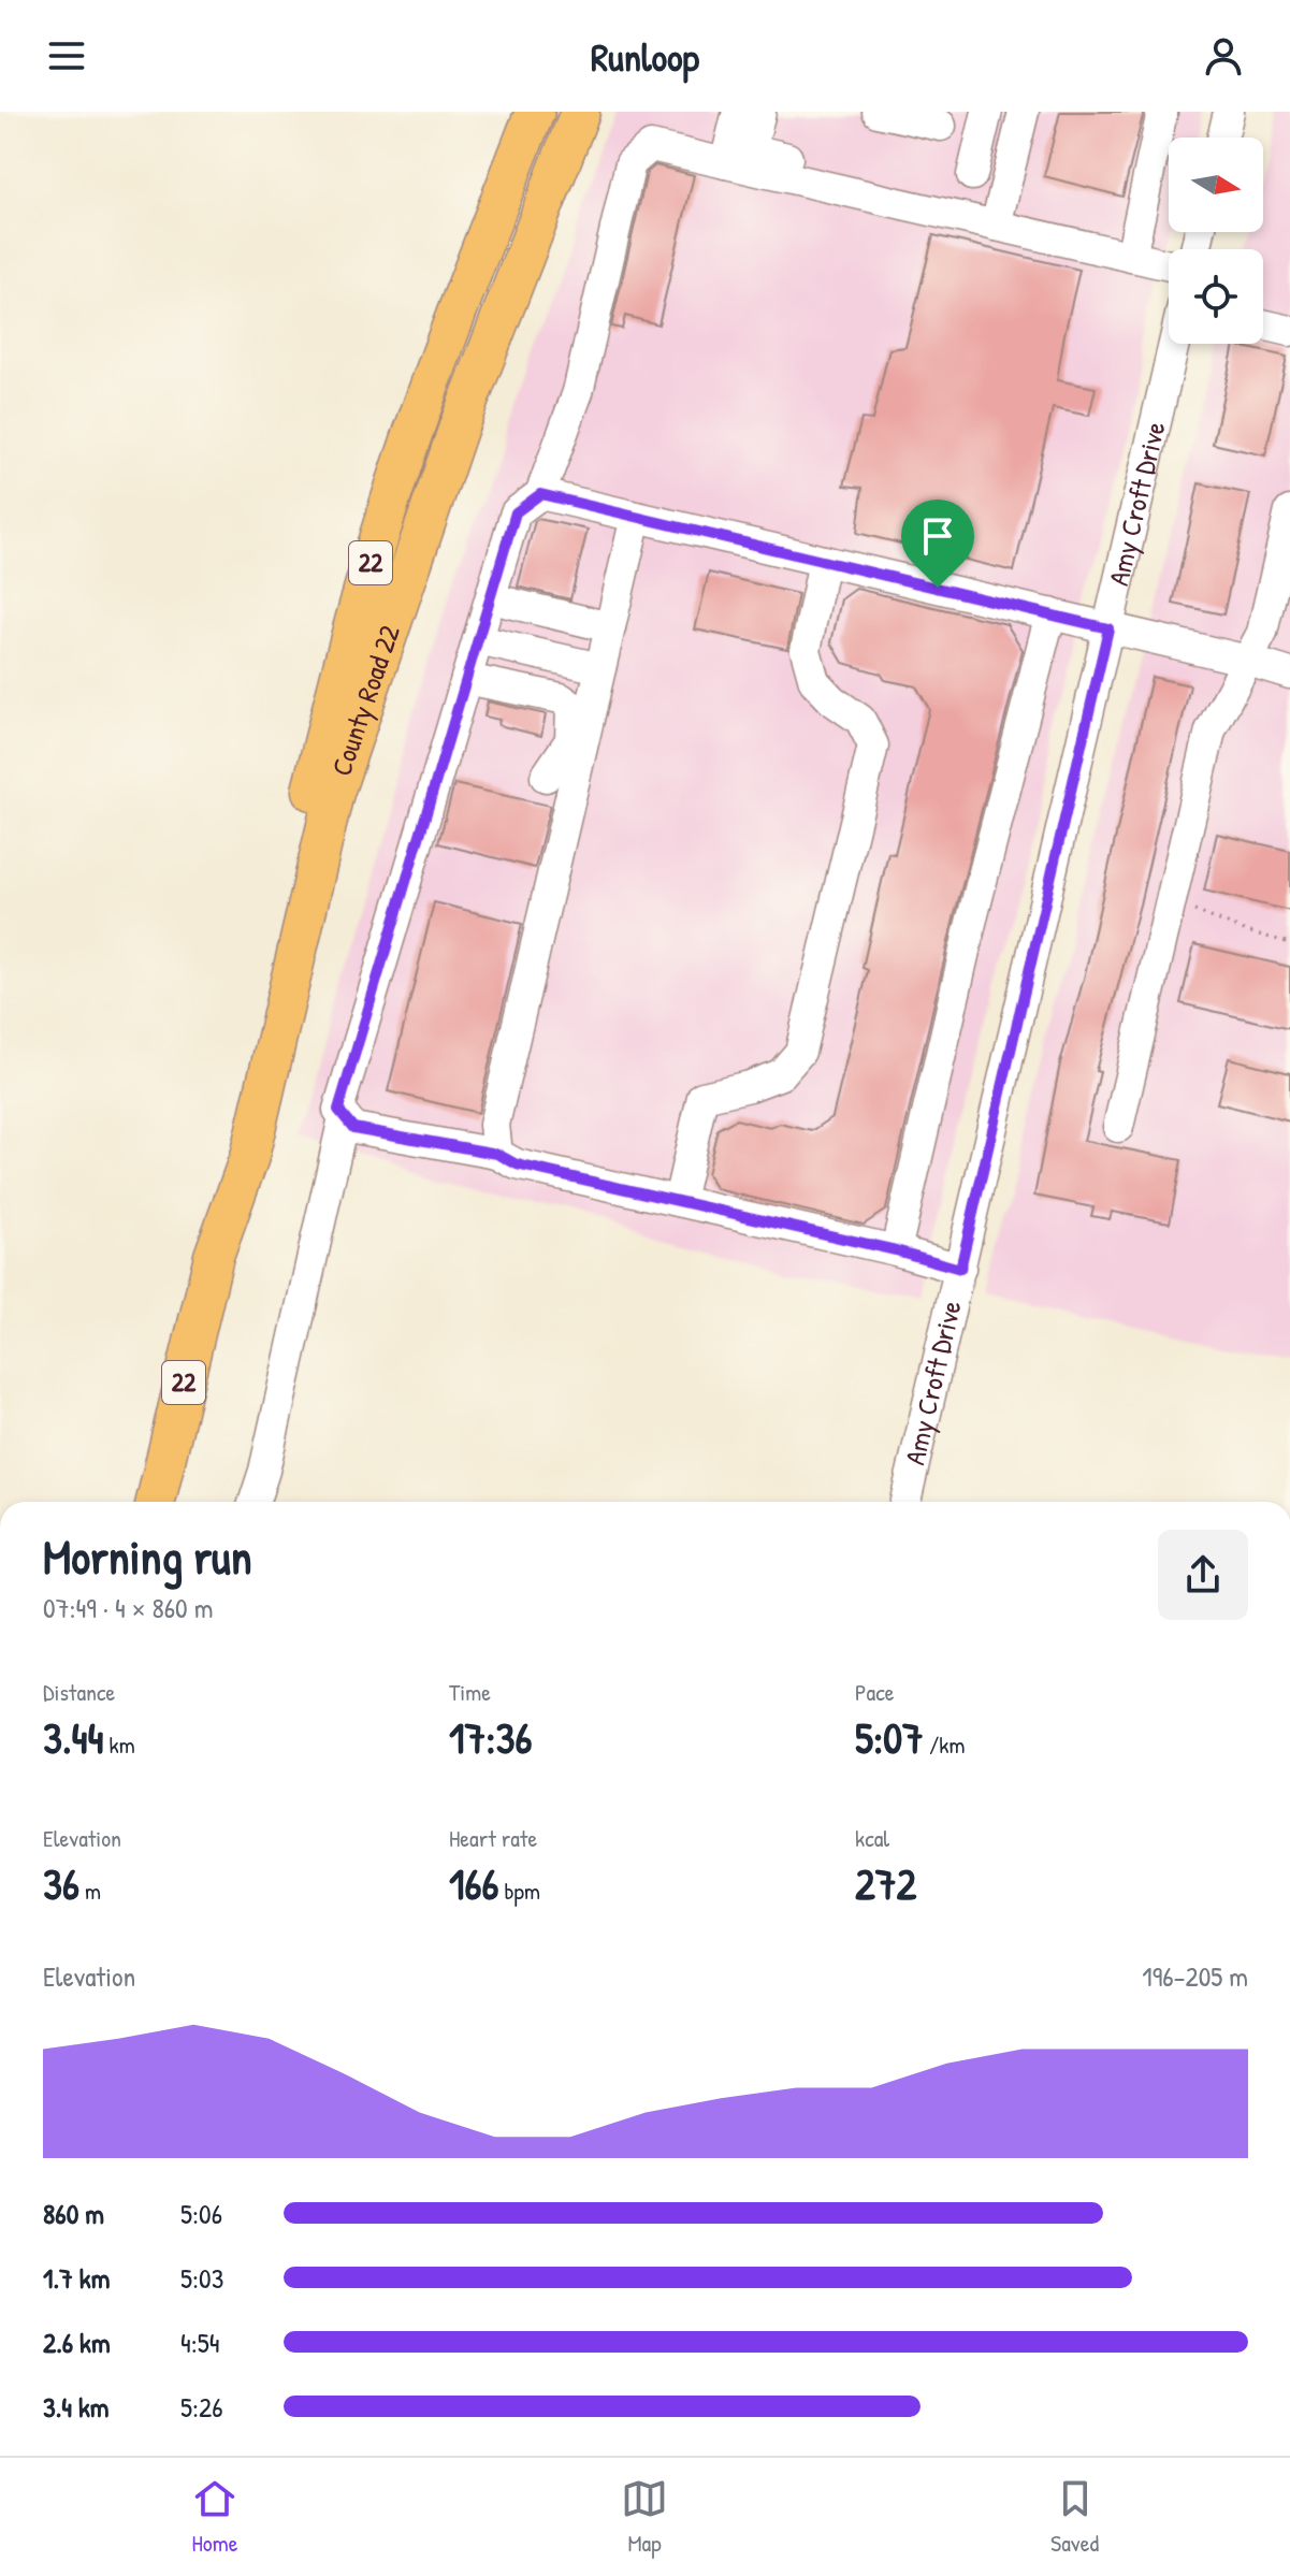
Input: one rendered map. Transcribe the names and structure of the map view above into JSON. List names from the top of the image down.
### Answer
{
  "streets": {
    "main road": ["22", "County Road 22"],
    "street": ["Amy Croft Drive"]
  },
  "north": "right",
  "page": {
    "header": "Runloop",
    "heading": ["Morning run", "07:49 · 4 × 860 m"],
    "stats": [
      ["Distance", "3.44 km"],
      ["Time", "17:36"],
      ["Pace", "5:07 /km"],
      ["Elevation", "36 m"],
      ["Heart rate", "166 bpm"],
      ["kcal", "272"]
    ],
    "chart": ["Elevation", "196–205 m"],
    "list": [
      {
        "name": "860 m",
        "note": "5:06"
      },
      {
        "name": "1.7 km",
        "note": "5:03"
      },
      {
        "name": "2.6 km",
        "note": "4:54"
      },
      {
        "name": "3.4 km",
        "note": "5:26"
      }
    ],
    "tabs": ["Home", "Map", "Saved"]
  }
}
